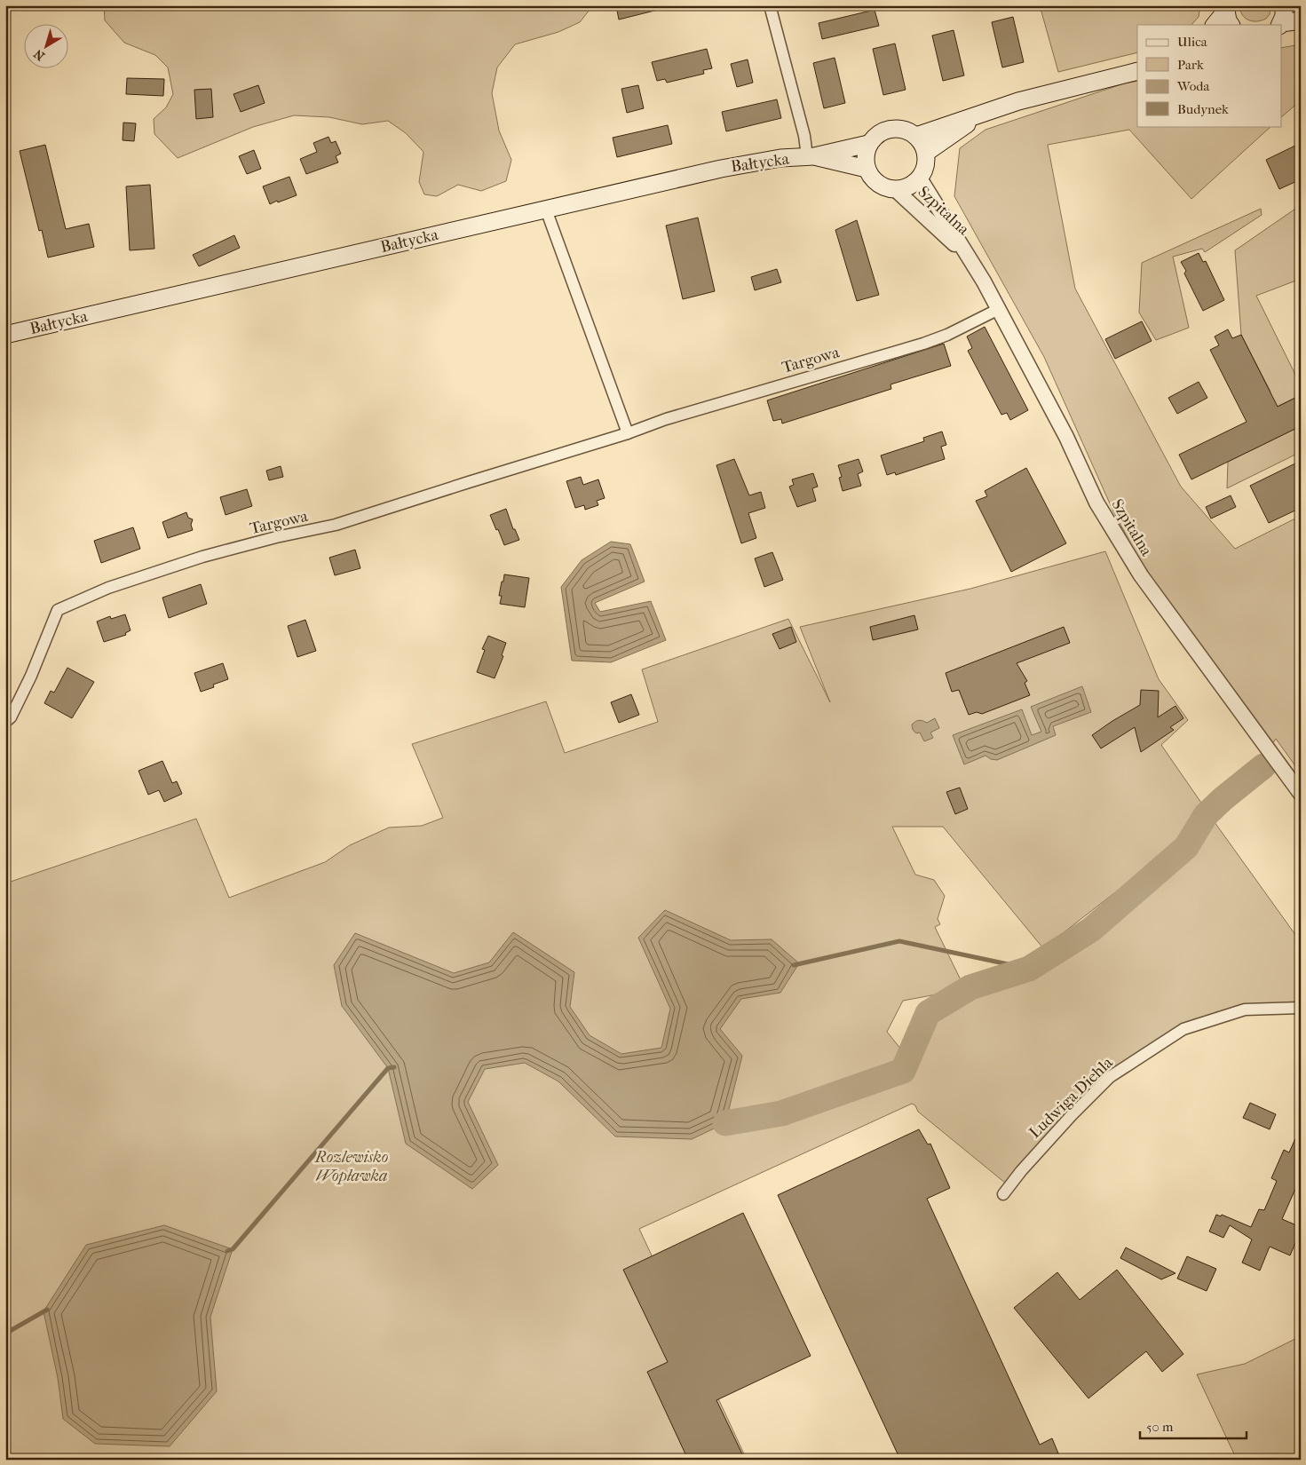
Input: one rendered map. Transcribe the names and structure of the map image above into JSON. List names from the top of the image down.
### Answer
{
  "streets": {
    "main road": ["Bałtycka"],
    "street": ["Szpitalna", "Targowa", "Ludwiga Diehla"]
  },
  "crossings": [
    ["Bałtycka", "Szpitalna"],
    ["Szpitalna", "Targowa"]
  ],
  "parks": ["Rozlewisko Wopławka"],
  "legend": [
    "Ulica",
    "Park",
    "Woda",
    "Budynek"
  ],
  "scale_bar": "50 m",
  "north": "bottom left"
}
